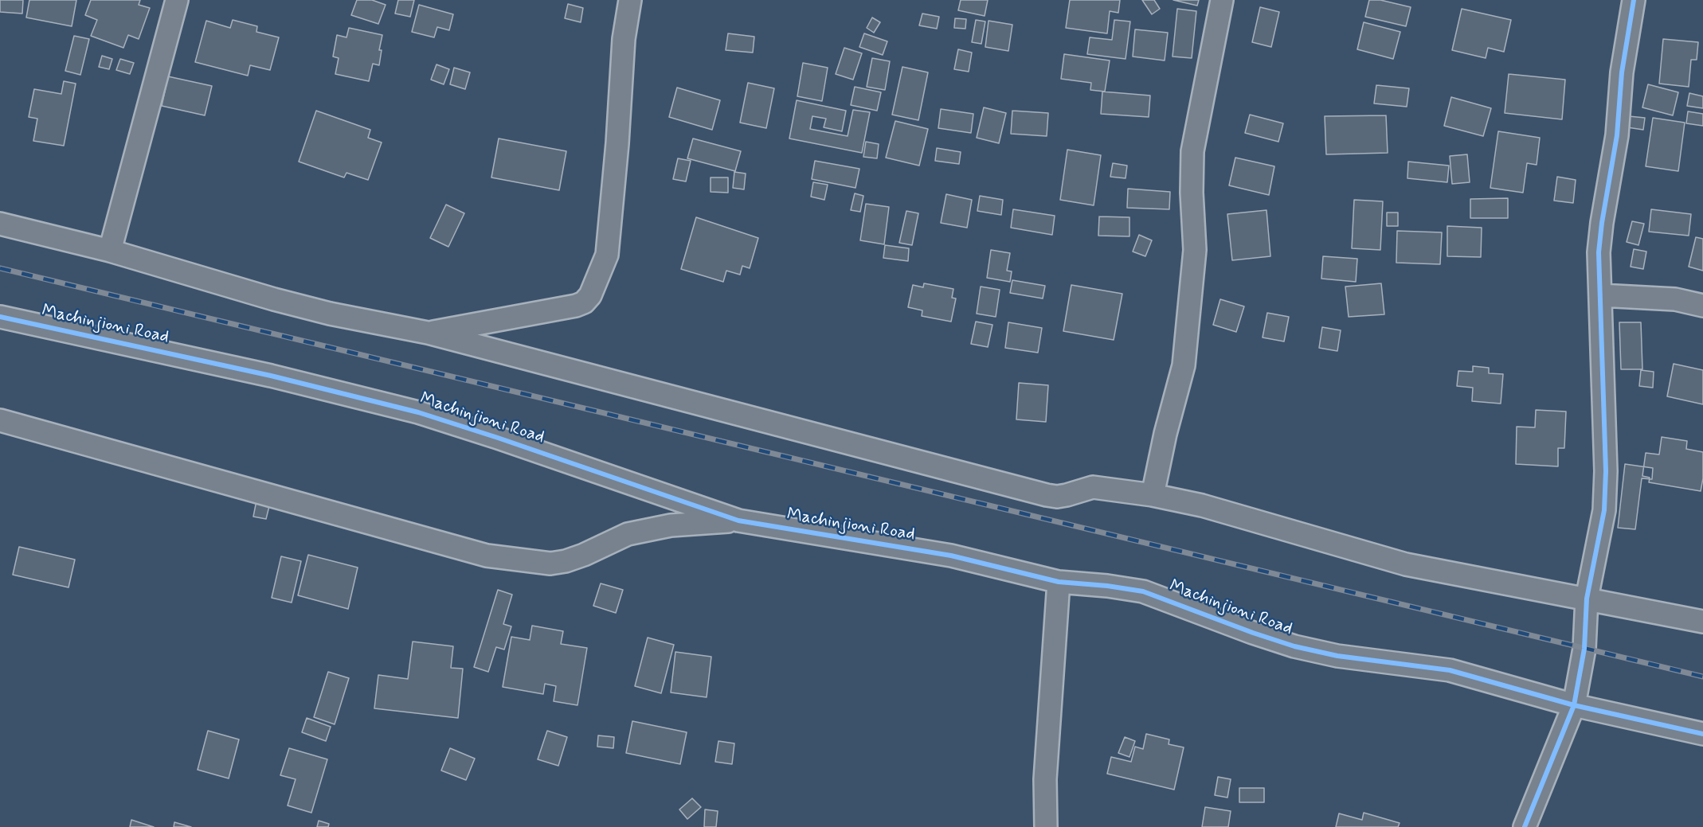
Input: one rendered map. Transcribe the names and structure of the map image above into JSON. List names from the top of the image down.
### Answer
{
  "streets": {
    "street": ["Machinjioni Road"]
  }
}
